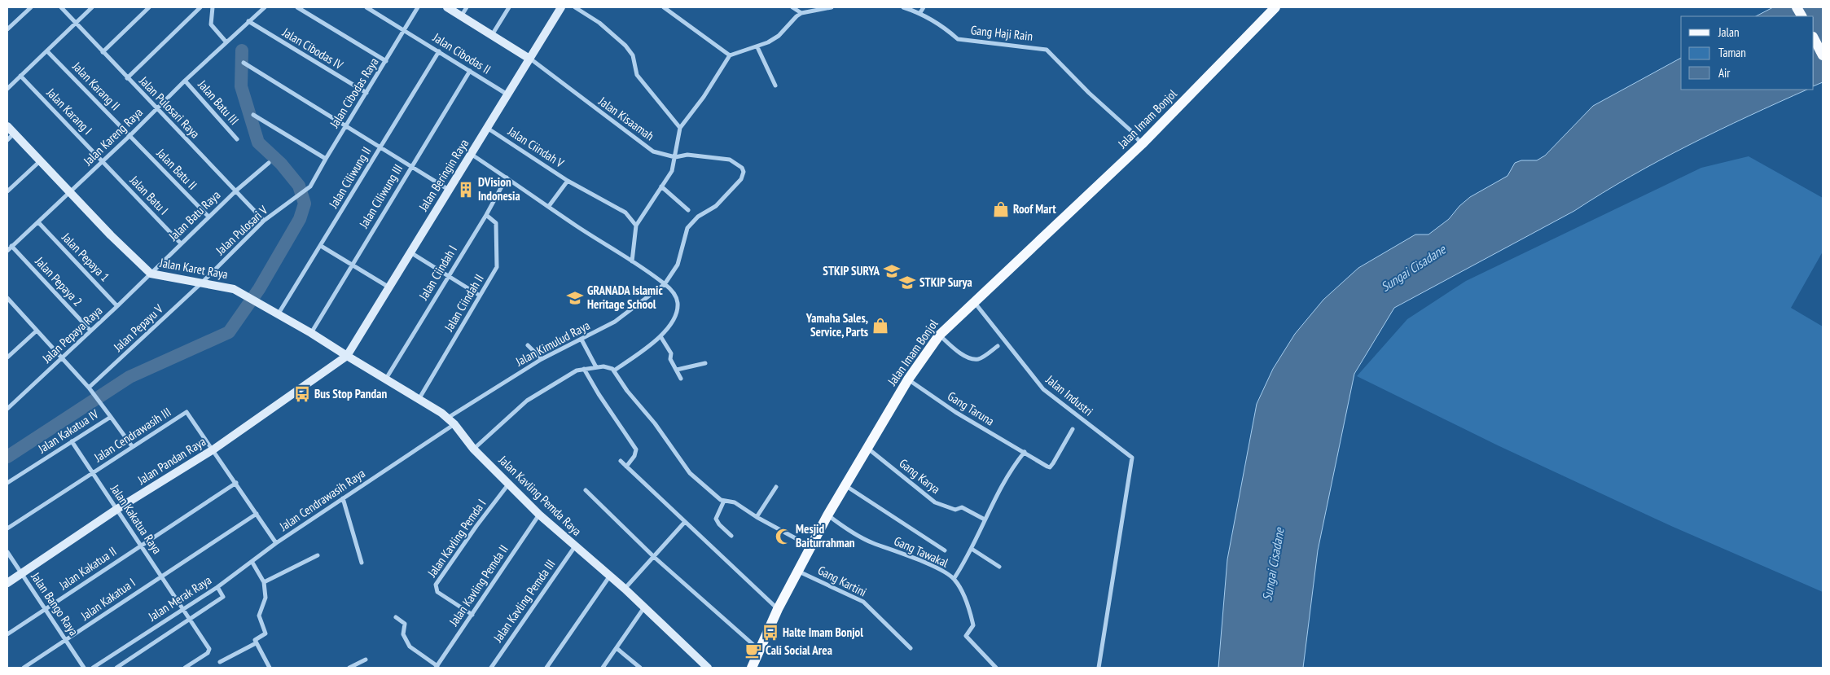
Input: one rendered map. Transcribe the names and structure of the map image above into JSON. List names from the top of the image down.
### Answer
{
  "streets": {
    "main road": ["Jalan Imam Bonjol"],
    "street": [
      "Gang Haji Rain",
      "Jalan Cibodas IV",
      "Jalan Cibodas II",
      "Jalan Karang II",
      "Jalan Cibodas Raya",
      "Jalan Batu III",
      "Jalan Pulosari Raya",
      "Jalan Karang I",
      "Jalan Kisaamah",
      "Jalan Kareng Raya",
      "Jalan Ciindah V",
      "Jalan Batu II",
      "Jalan Beringin Raya",
      "Jalan Ciliwung II",
      "Jalan Batu I",
      "Jalan Ciliwung III",
      "Jalan Batu Raya",
      "Jalan Pulosari V",
      "Jalan Pepaya 1",
      "Jalan Karet Raya",
      "Jalan Ciindah I",
      "Jalan Pepaya 2",
      "Jalan Ciindah II",
      "Jalan Pepayu V",
      "Jalan Pepaya Raya",
      "Jalan Kimulud Raya",
      "Jalan Industri",
      "Gang Taruna",
      "Jalan Kakatua IV",
      "Jalan Cendrawasih III",
      "Jalan Pandan Raya",
      "Gang Karya",
      "Jalan Kavling Pemda Raya",
      "Jalan Cendrawasih Raya",
      "Jalan Kakatua Raya",
      "Jalan Kavling Pemda I",
      "Gang Tawakal",
      "Jalan Kakatua II",
      "Gang Kartini",
      "Jalan Kavling Pemda II",
      "Jalan Merak Raya",
      "Jalan Kakatua I",
      "Jalan Kavling Pemda III",
      "Jalan Bango Raya"
    ]
  },
  "crossings": [
    ["Gang Haji Rain", "Jalan Imam Bonjol"],
    ["Jalan Cibodas IV", "Jalan Cibodas Raya"],
    ["Jalan Cibodas IV", "Jalan Kareng Raya"],
    ["Jalan Cibodas II", "Jalan Cibodas Raya"],
    ["Jalan Cibodas II", "Jalan Beringin Raya"],
    ["Jalan Cibodas II", "Jalan Ciliwung II"],
    ["Jalan Cibodas II", "Jalan Ciliwung III"],
    ["Jalan Karang II", "Jalan Kareng Raya"],
    ["Jalan Karang II", "Jalan Batu II"],
    ["Jalan Cibodas Raya", "Jalan Pulosari V"],
    ["Jalan Batu III", "Jalan Kareng Raya"],
    ["Jalan Pulosari Raya", "Jalan Kareng Raya"],
    ["Jalan Pulosari Raya", "Jalan Batu Raya"],
    ["Jalan Pulosari Raya", "Jalan Pulosari V"],
    ["Jalan Karang I", "Jalan Kareng Raya"],
    ["Jalan Karang I", "Jalan Batu I"],
    ["Jalan Kisaamah", "Jalan Beringin Raya"],
    ["Jalan Kisaamah", "Jalan Kimulud Raya"],
    ["Jalan Imam Bonjol", "Jalan Industri"],
    ["Jalan Imam Bonjol", "Gang Taruna"],
    ["Jalan Imam Bonjol", "Gang Karya"],
    ["Jalan Imam Bonjol", "Gang Tawakal"],
    ["Jalan Imam Bonjol", "Gang Kartini"],
    ["Jalan Kareng Raya", "Jalan Batu II"],
    ["Jalan Kareng Raya", "Jalan Batu I"],
    ["Jalan Kareng Raya", "Jalan Pepaya 1"],
    ["Jalan Kareng Raya", "Jalan Karet Raya"],
    ["Jalan Kareng Raya", "Jalan Pepaya 2"],
    ["Jalan Ciindah V", "Jalan Beringin Raya"],
    ["Jalan Batu II", "Jalan Batu Raya"],
    ["Jalan Beringin Raya", "Jalan Karet Raya"],
    ["Jalan Beringin Raya", "Jalan Pandan Raya"],
    ["Jalan Beringin Raya", "Jalan Kavling Pemda Raya"],
    ["Jalan Ciliwung II", "Jalan Karet Raya"],
    ["Jalan Batu I", "Jalan Batu Raya"],
    ["Jalan Ciliwung III", "Jalan Karet Raya"],
    ["Jalan Batu Raya", "Jalan Karet Raya"],
    ["Jalan Batu Raya", "Jalan Pepaya Raya"],
    ["Jalan Pulosari V", "Jalan Karet Raya"],
    ["Jalan Pulosari V", "Jalan Pepayu V"],
    ["Jalan Pepaya 1", "Jalan Pepaya Raya"],
    ["Jalan Karet Raya", "Jalan Pepayu V"],
    ["Jalan Karet Raya", "Jalan Pepaya Raya"],
    ["Jalan Karet Raya", "Jalan Pandan Raya"],
    ["Jalan Karet Raya", "Jalan Kavling Pemda Raya"],
    ["Jalan Ciindah I", "Jalan Ciindah II"],
    ["Jalan Ciindah I", "Jalan Kavling Pemda Raya"],
    ["Jalan Pepaya 2", "Jalan Pepaya Raya"],
    ["Jalan Ciindah II", "Jalan Kavling Pemda Raya"],
    ["Jalan Kimulud Raya", "Jalan Kavling Pemda Raya"],
    ["Jalan Kakatua IV", "Jalan Cendrawasih III"],
    ["Jalan Kakatua IV", "Jalan Kakatua Raya"],
    ["Jalan Cendrawasih III", "Jalan Pandan Raya"],
    ["Jalan Cendrawasih III", "Jalan Cendrawasih Raya"],
    ["Jalan Cendrawasih III", "Jalan Kakatua Raya"],
    ["Jalan Pandan Raya", "Jalan Kavling Pemda Raya"],
    ["Jalan Pandan Raya", "Jalan Cendrawasih Raya"],
    ["Jalan Pandan Raya", "Jalan Kakatua Raya"],
    ["Jalan Pandan Raya", "Jalan Bango Raya"],
    ["Jalan Kavling Pemda Raya", "Jalan Cendrawasih Raya"],
    ["Jalan Kavling Pemda Raya", "Jalan Kavling Pemda I"],
    ["Jalan Kavling Pemda Raya", "Jalan Kavling Pemda II"],
    ["Jalan Kavling Pemda Raya", "Jalan Kavling Pemda III"],
    ["Jalan Cendrawasih Raya", "Jalan Kakatua II"],
    ["Jalan Cendrawasih Raya", "Jalan Merak Raya"],
    ["Jalan Cendrawasih Raya", "Jalan Kakatua I"],
    ["Jalan Kakatua Raya", "Jalan Kakatua II"],
    ["Jalan Kakatua Raya", "Jalan Merak Raya"],
    ["Jalan Kakatua Raya", "Jalan Kakatua I"],
    ["Jalan Kavling Pemda I", "Jalan Kavling Pemda II"],
    ["Jalan Kakatua II", "Jalan Bango Raya"],
    ["Jalan Kakatua I", "Jalan Bango Raya"]
  ],
  "water": ["Sungai Cisadane"],
  "places": {
    "building": ["DVision Indonesia"],
    "shop": ["Roof Mart", "Yamaha Sales, Service, Parts"],
    "school or university": ["STKIP SURYA", "STKIP Surya", "GRANADA Islamic Heritage School"],
    "bus stop": ["Bus Stop Pandan", "Halte Imam Bonjol"],
    "mosque": ["Mesjid Baiturrahman"],
    "cafe": ["Cali Social Area"]
  },
  "legend": ["Jalan", "Taman", "Air"]
}
